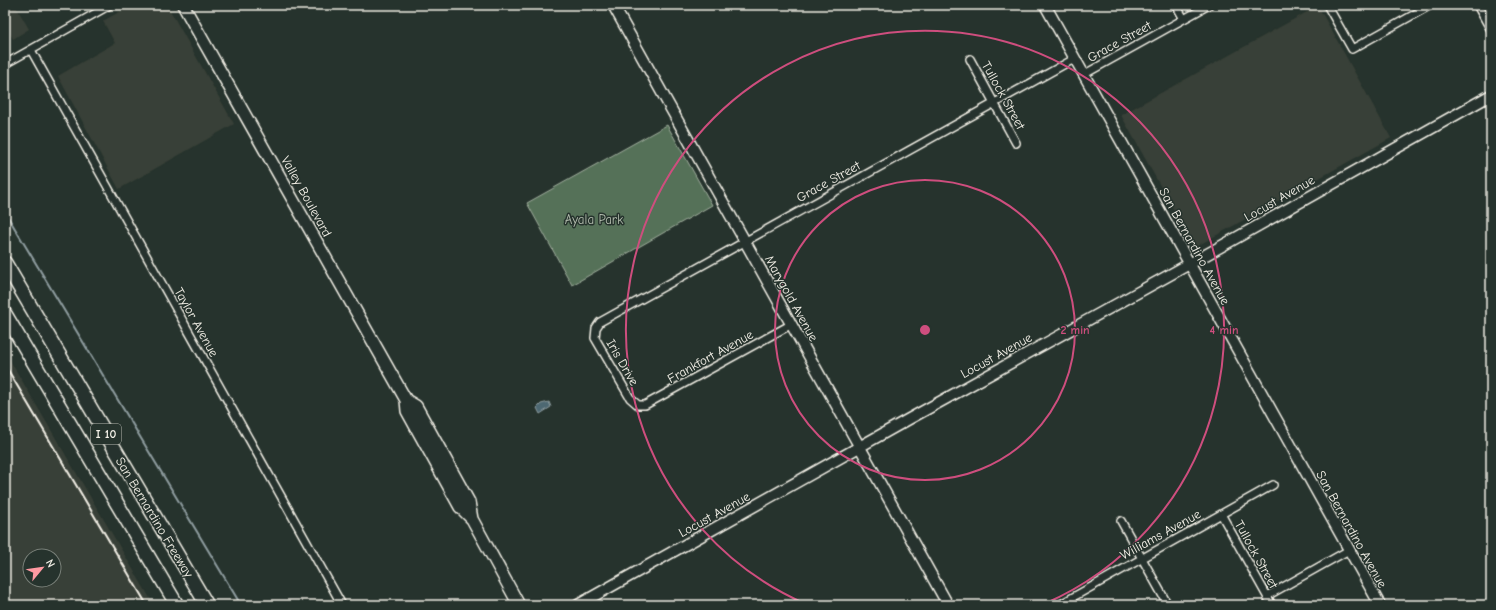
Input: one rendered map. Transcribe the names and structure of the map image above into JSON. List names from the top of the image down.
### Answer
{
  "streets": {
    "highway": ["I 10", "San Bernardino Freeway"],
    "main road": ["Valley Boulevard"],
    "street": [
      "Grace Street",
      "Tullock Street",
      "Locust Avenue",
      "San Bernardino Avenue",
      "Marygold Avenue",
      "Taylor Avenue",
      "Frankfort Avenue",
      "Iris Drive",
      "Williams Avenue"
    ]
  },
  "crossings": [
    ["Grace Street", "Tullock Street"],
    ["Grace Street", "San Bernardino Avenue"],
    ["Grace Street", "Marygold Avenue"],
    ["Grace Street", "Iris Drive"],
    ["Tullock Street", "Williams Avenue"],
    ["Locust Avenue", "San Bernardino Avenue"],
    ["Locust Avenue", "Marygold Avenue"],
    ["Marygold Avenue", "Frankfort Avenue"],
    ["Frankfort Avenue", "Iris Drive"]
  ],
  "parks": ["Ayala Park"],
  "north": "top right",
  "rings": ["2 min", "4 min"]
}
